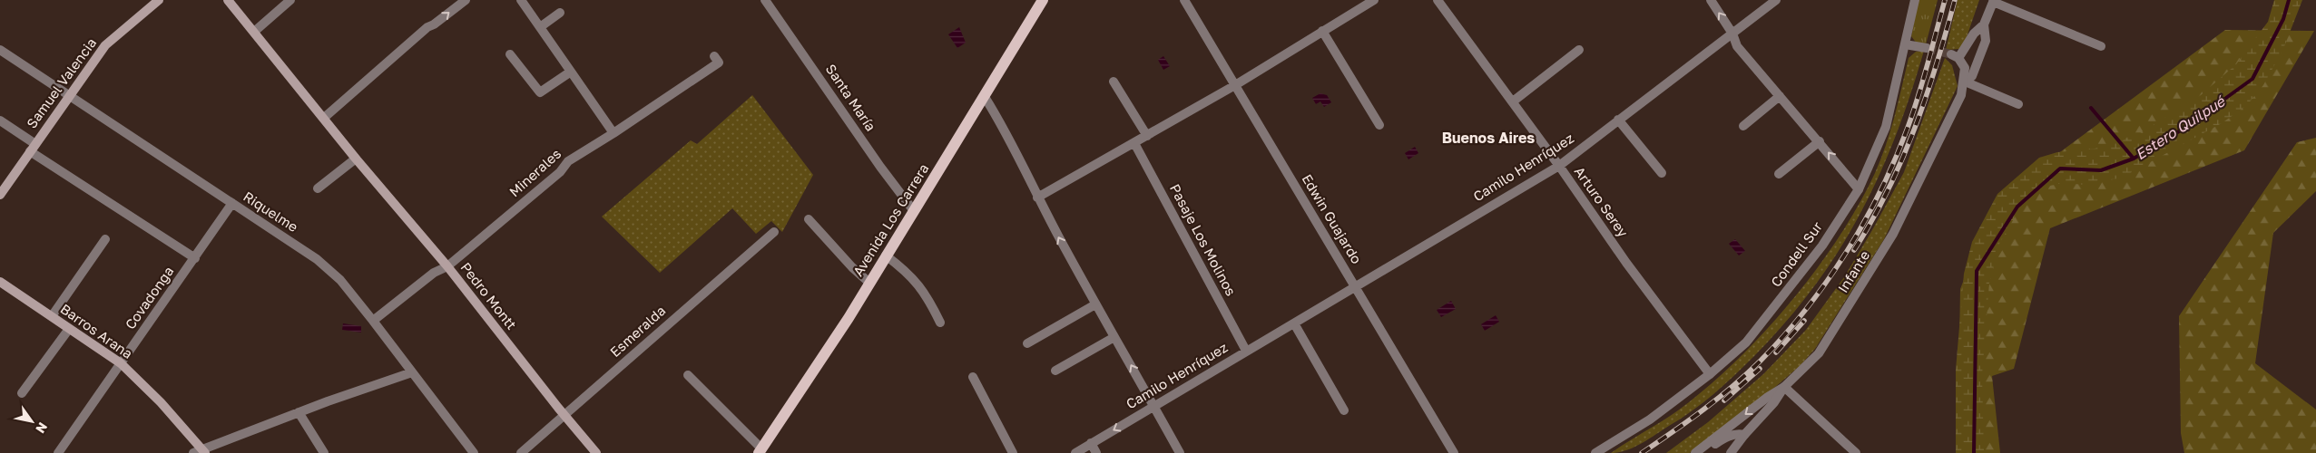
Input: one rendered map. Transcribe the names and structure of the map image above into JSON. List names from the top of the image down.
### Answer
{
  "streets": {
    "main road": [
      "Samuel Valencia",
      "Avenida Los Carrera",
      "Pedro Montt",
      "Barros Arana"
    ],
    "street": [
      "Santa María",
      "Camilo Henríquez",
      "Minerales",
      "Arturo Serey",
      "Riquelme",
      "Edwin Guajardo",
      "Pasaje Los Molinos",
      "Condell Sur",
      "Infante",
      "Covadonga",
      "Esmeralda"
    ]
  },
  "crossings": [
    ["Samuel Valencia", "Riquelme"],
    ["Santa María", "Avenida Los Carrera"],
    ["Camilo Henríquez", "Arturo Serey"],
    ["Camilo Henríquez", "Edwin Guajardo"],
    ["Camilo Henríquez", "Pasaje Los Molinos"],
    ["Minerales", "Riquelme"],
    ["Minerales", "Pedro Montt"],
    ["Arturo Serey", "Condell Sur"],
    ["Riquelme", "Covadonga"],
    ["Pedro Montt", "Esmeralda"],
    ["Covadonga", "Barros Arana"]
  ],
  "districts": ["Buenos Aires"],
  "water": ["Estero Quilpué"],
  "north": "bottom right"
}
